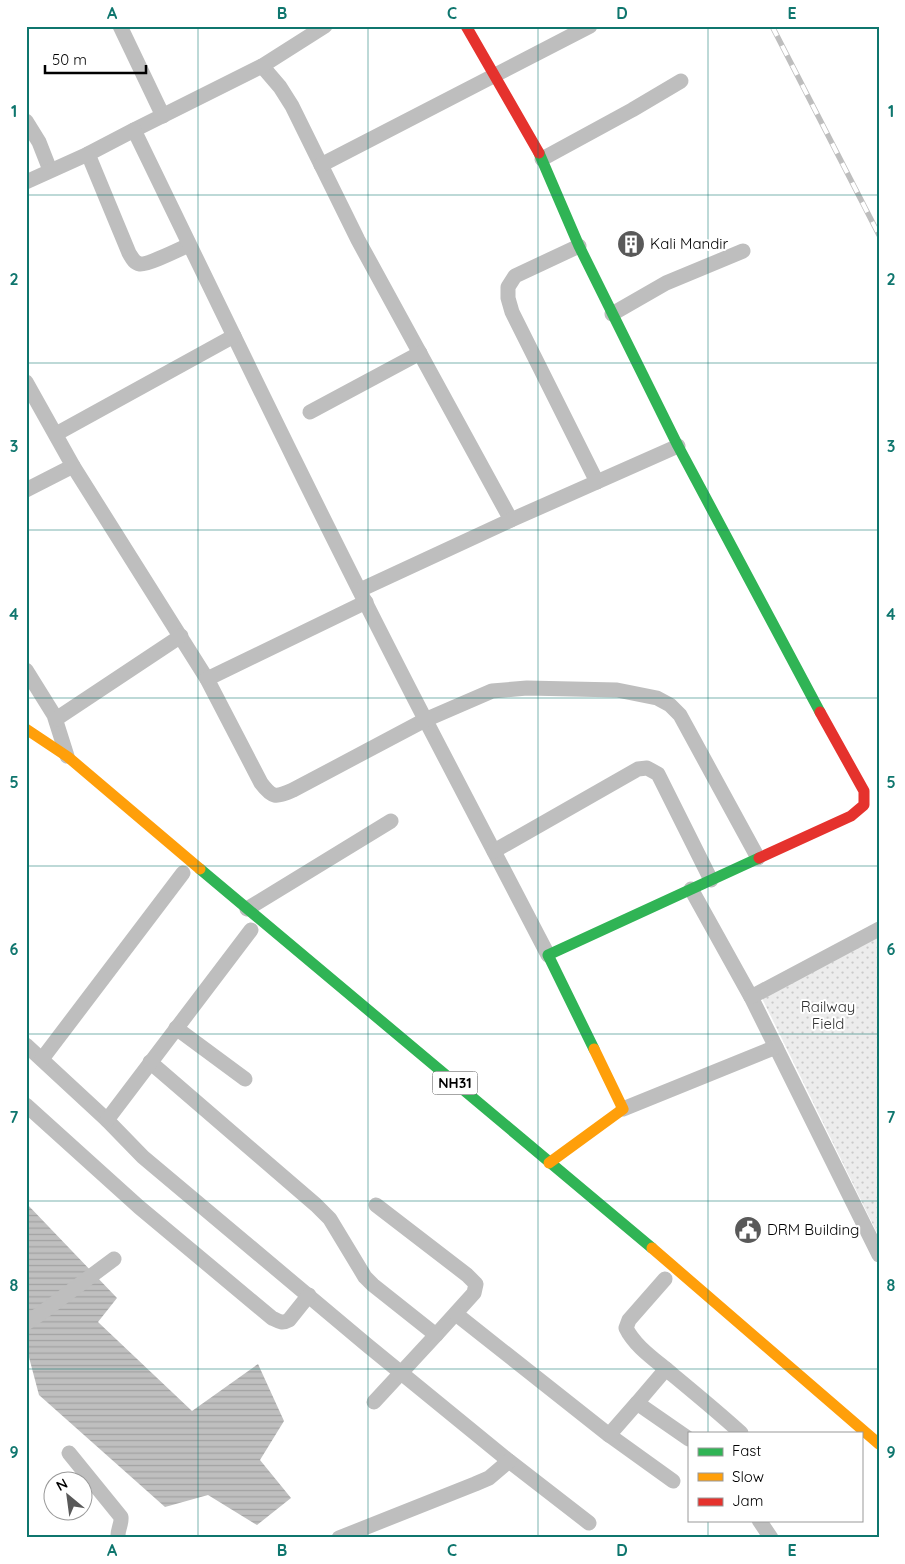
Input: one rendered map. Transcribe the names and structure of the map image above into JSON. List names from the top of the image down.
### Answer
{
  "streets": {
    "main road": ["NH31"]
  },
  "parks": ["Railway Field"],
  "places": {
    "building": ["Kali Mandir"],
    "public building": ["DRM Building"]
  },
  "legend": ["Fast", "Slow", "Jam"],
  "scale_bar": "50 m",
  "north": "top left",
  "grid": {
    "columns": [
      "A",
      "B",
      "C",
      "D",
      "E"
    ],
    "rows": [
      "1",
      "2",
      "3",
      "4",
      "5",
      "6",
      "7",
      "8",
      "9"
    ]
  }
}
